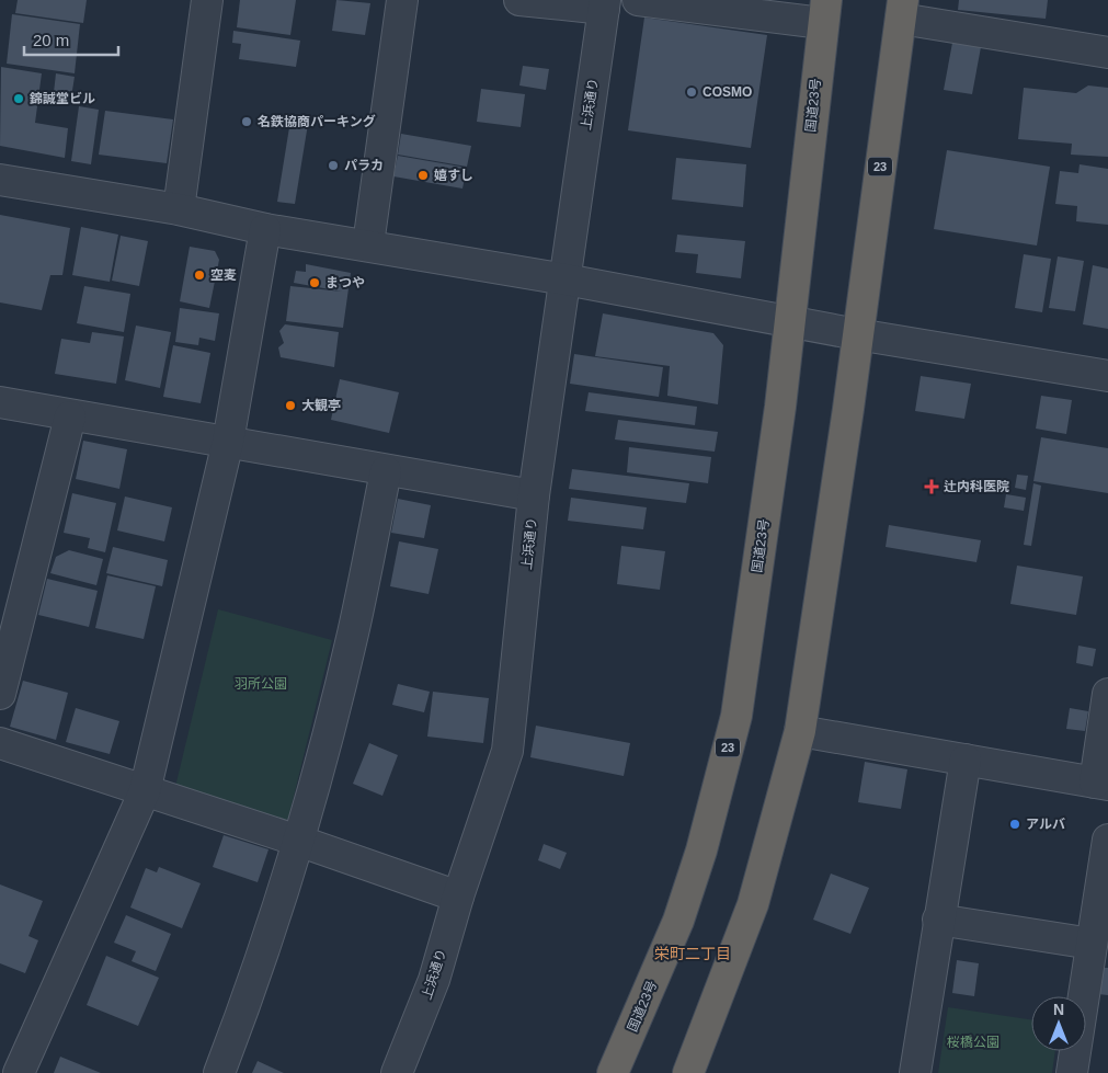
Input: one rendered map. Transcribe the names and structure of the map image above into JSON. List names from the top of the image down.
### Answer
{
  "streets": {
    "highway": ["国道23号", "23"],
    "street": ["上浜通り"]
  },
  "districts": ["栄町二丁目"],
  "parks": ["羽所公園", "桜橋公園"],
  "places": {
    "other": [
      "COSMO",
      "錦誠堂ビル",
      "名鉄協商パーキング",
      "パラカ",
      "嬉すし",
      "空麦",
      "まつや",
      "大観亭",
      "アルバ"
    ],
    "health": ["辻内科医院"]
  },
  "scale_bar": "20 m",
  "north": "top"
}
